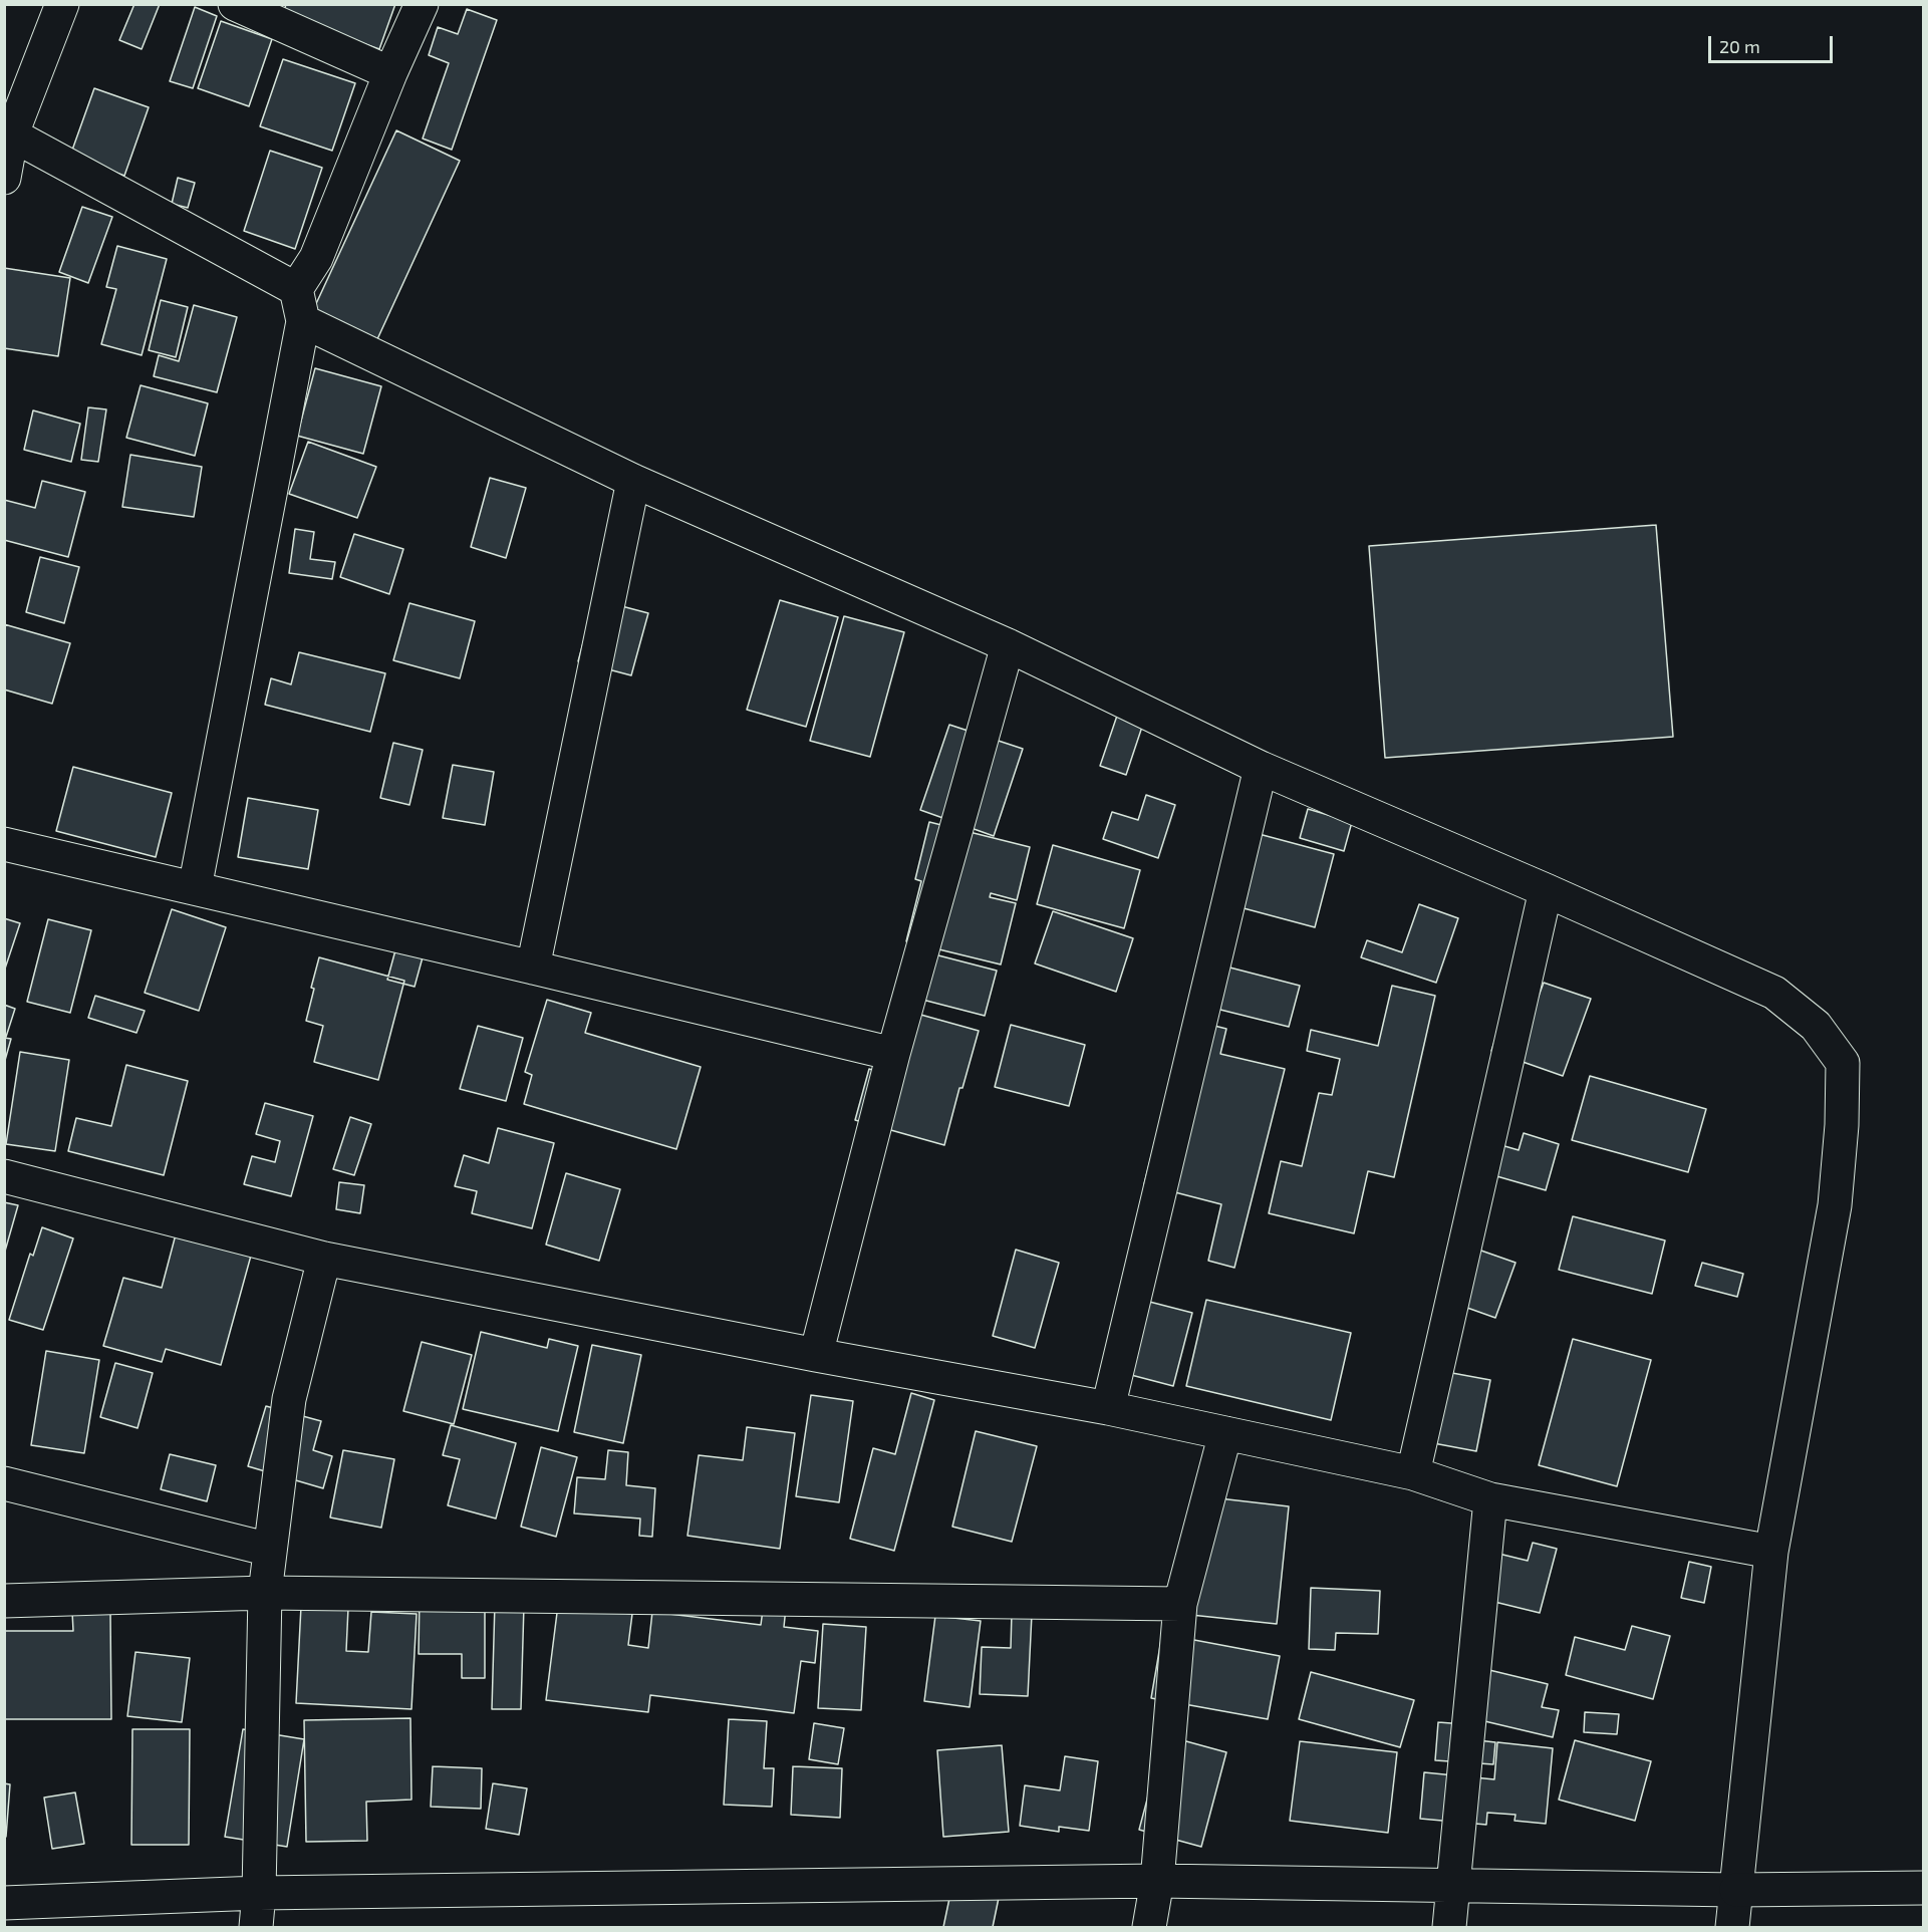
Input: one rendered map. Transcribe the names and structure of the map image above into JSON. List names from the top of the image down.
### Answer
{
  "scale_bar": "20 m"
}
